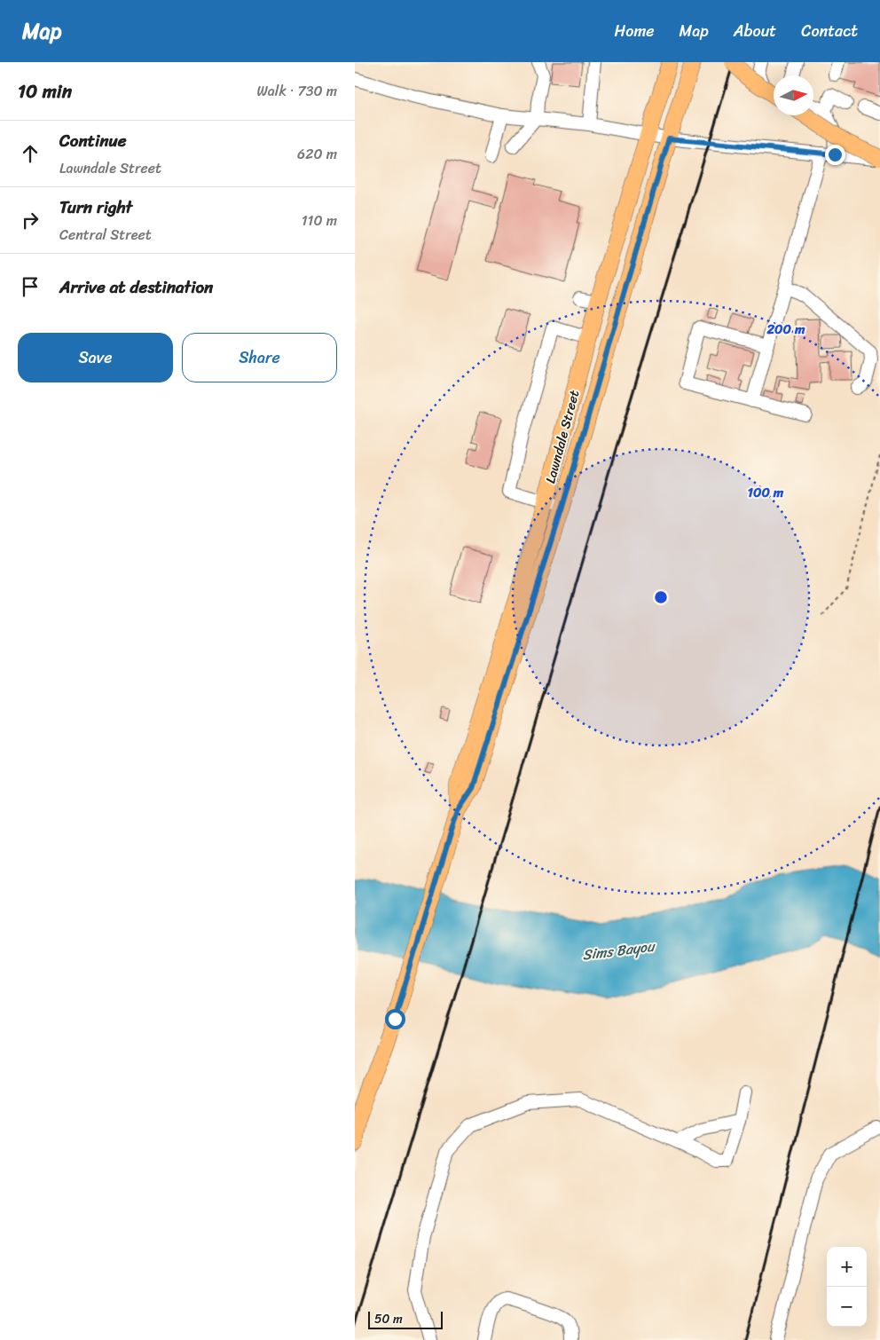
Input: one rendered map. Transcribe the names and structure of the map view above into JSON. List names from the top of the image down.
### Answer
{
  "streets": {
    "main road": ["Lawndale Street"]
  },
  "water": ["Sims Bayou"],
  "scale_bar": "50 m",
  "north": "right",
  "page": {
    "header": "Map",
    "nav": [
      "Home",
      "Map",
      "About",
      "Contact"
    ],
    "heading": ["10 min", "Walk · 730 m"],
    "list": [
      ["Continue", "Lawndale Street", "620 m"],
      ["Turn right", "Central Street", "110 m"],
      "Arrive at destination"
    ],
    "buttons": ["Save", "Share"],
    "map_buttons": ["+", "−"],
    "scale": "50 m"
  },
  "rings": ["200 m", "100 m"]
}
